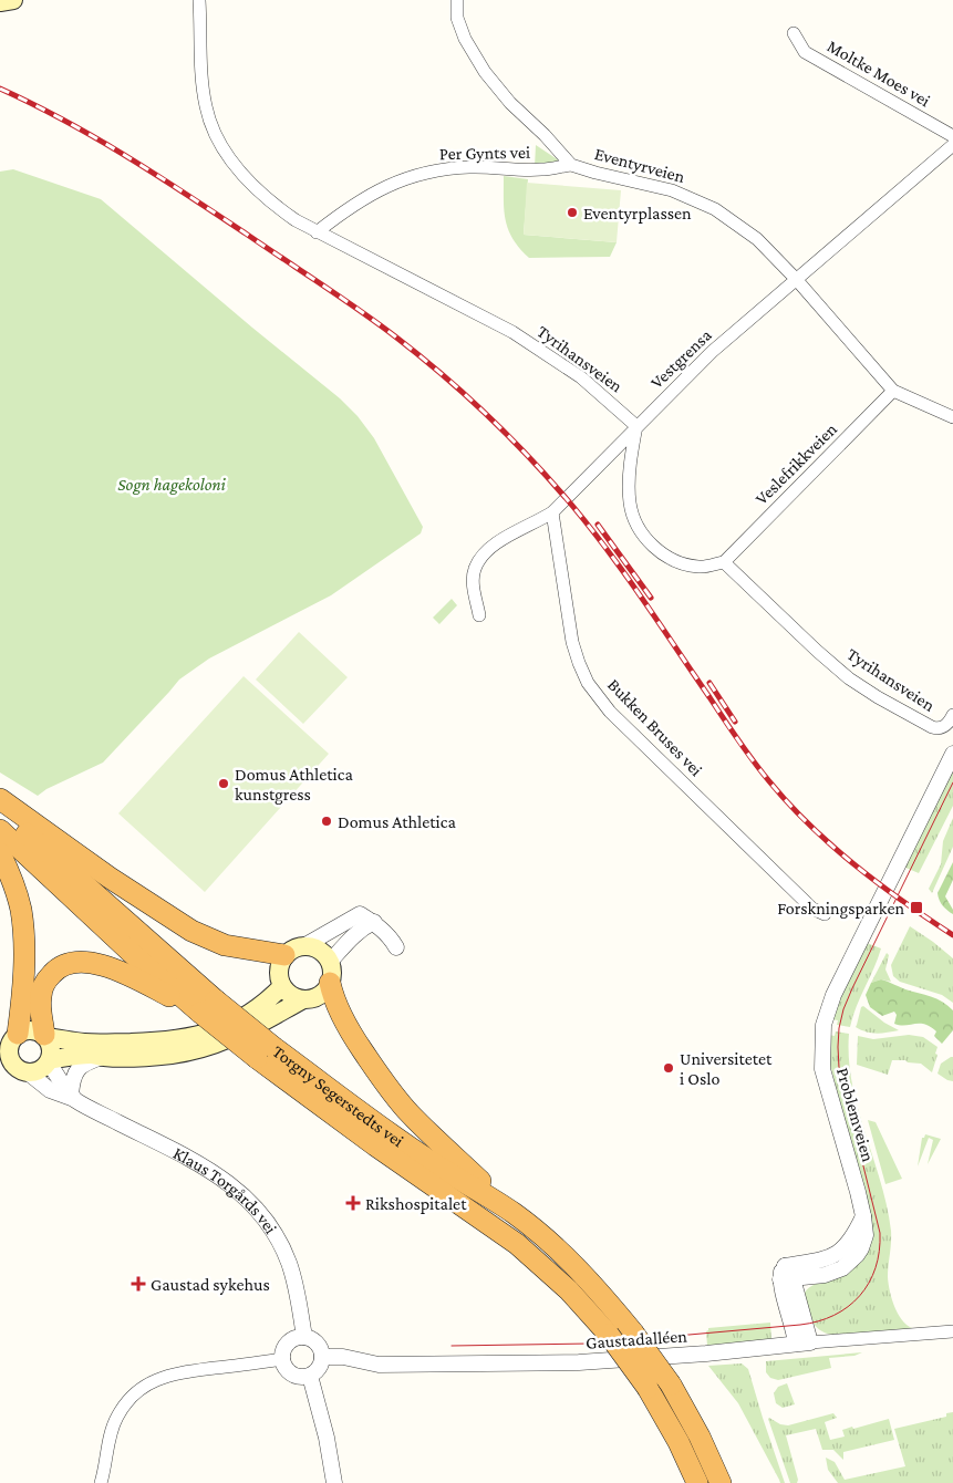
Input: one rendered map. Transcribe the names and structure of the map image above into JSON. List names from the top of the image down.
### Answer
{
  "streets": {
    "highway": ["Torgny Segerstedts vei"],
    "street": [
      "Moltke Moes vei",
      "Per Gynts vei",
      "Eventyrveien",
      "Tyrihansveien",
      "Vestgrensa",
      "Veslefrikkveien",
      "Bukken Bruses vei",
      "Problemveien",
      "Klaus Torgårds vei",
      "Gaustadalléen"
    ]
  },
  "crossings": [
    ["Per Gynts vei", "Eventyrveien"],
    ["Per Gynts vei", "Tyrihansveien"],
    ["Eventyrveien", "Vestgrensa"],
    ["Eventyrveien", "Veslefrikkveien"],
    ["Tyrihansveien", "Vestgrensa"],
    ["Tyrihansveien", "Veslefrikkveien"],
    ["Vestgrensa", "Bukken Bruses vei"],
    ["Problemveien", "Gaustadalléen"],
    ["Klaus Torgårds vei", "Gaustadalléen"]
  ],
  "parks": ["Sogn hagekoloni"],
  "places": {
    "other": [
      "Eventyrplassen",
      "Domus Athletica kunstgress",
      "Domus Athletica",
      "Universitetet i Oslo"
    ],
    "transit": ["Forskningsparken"],
    "health": ["Rikshospitalet", "Gaustad sykehus"]
  }
}
